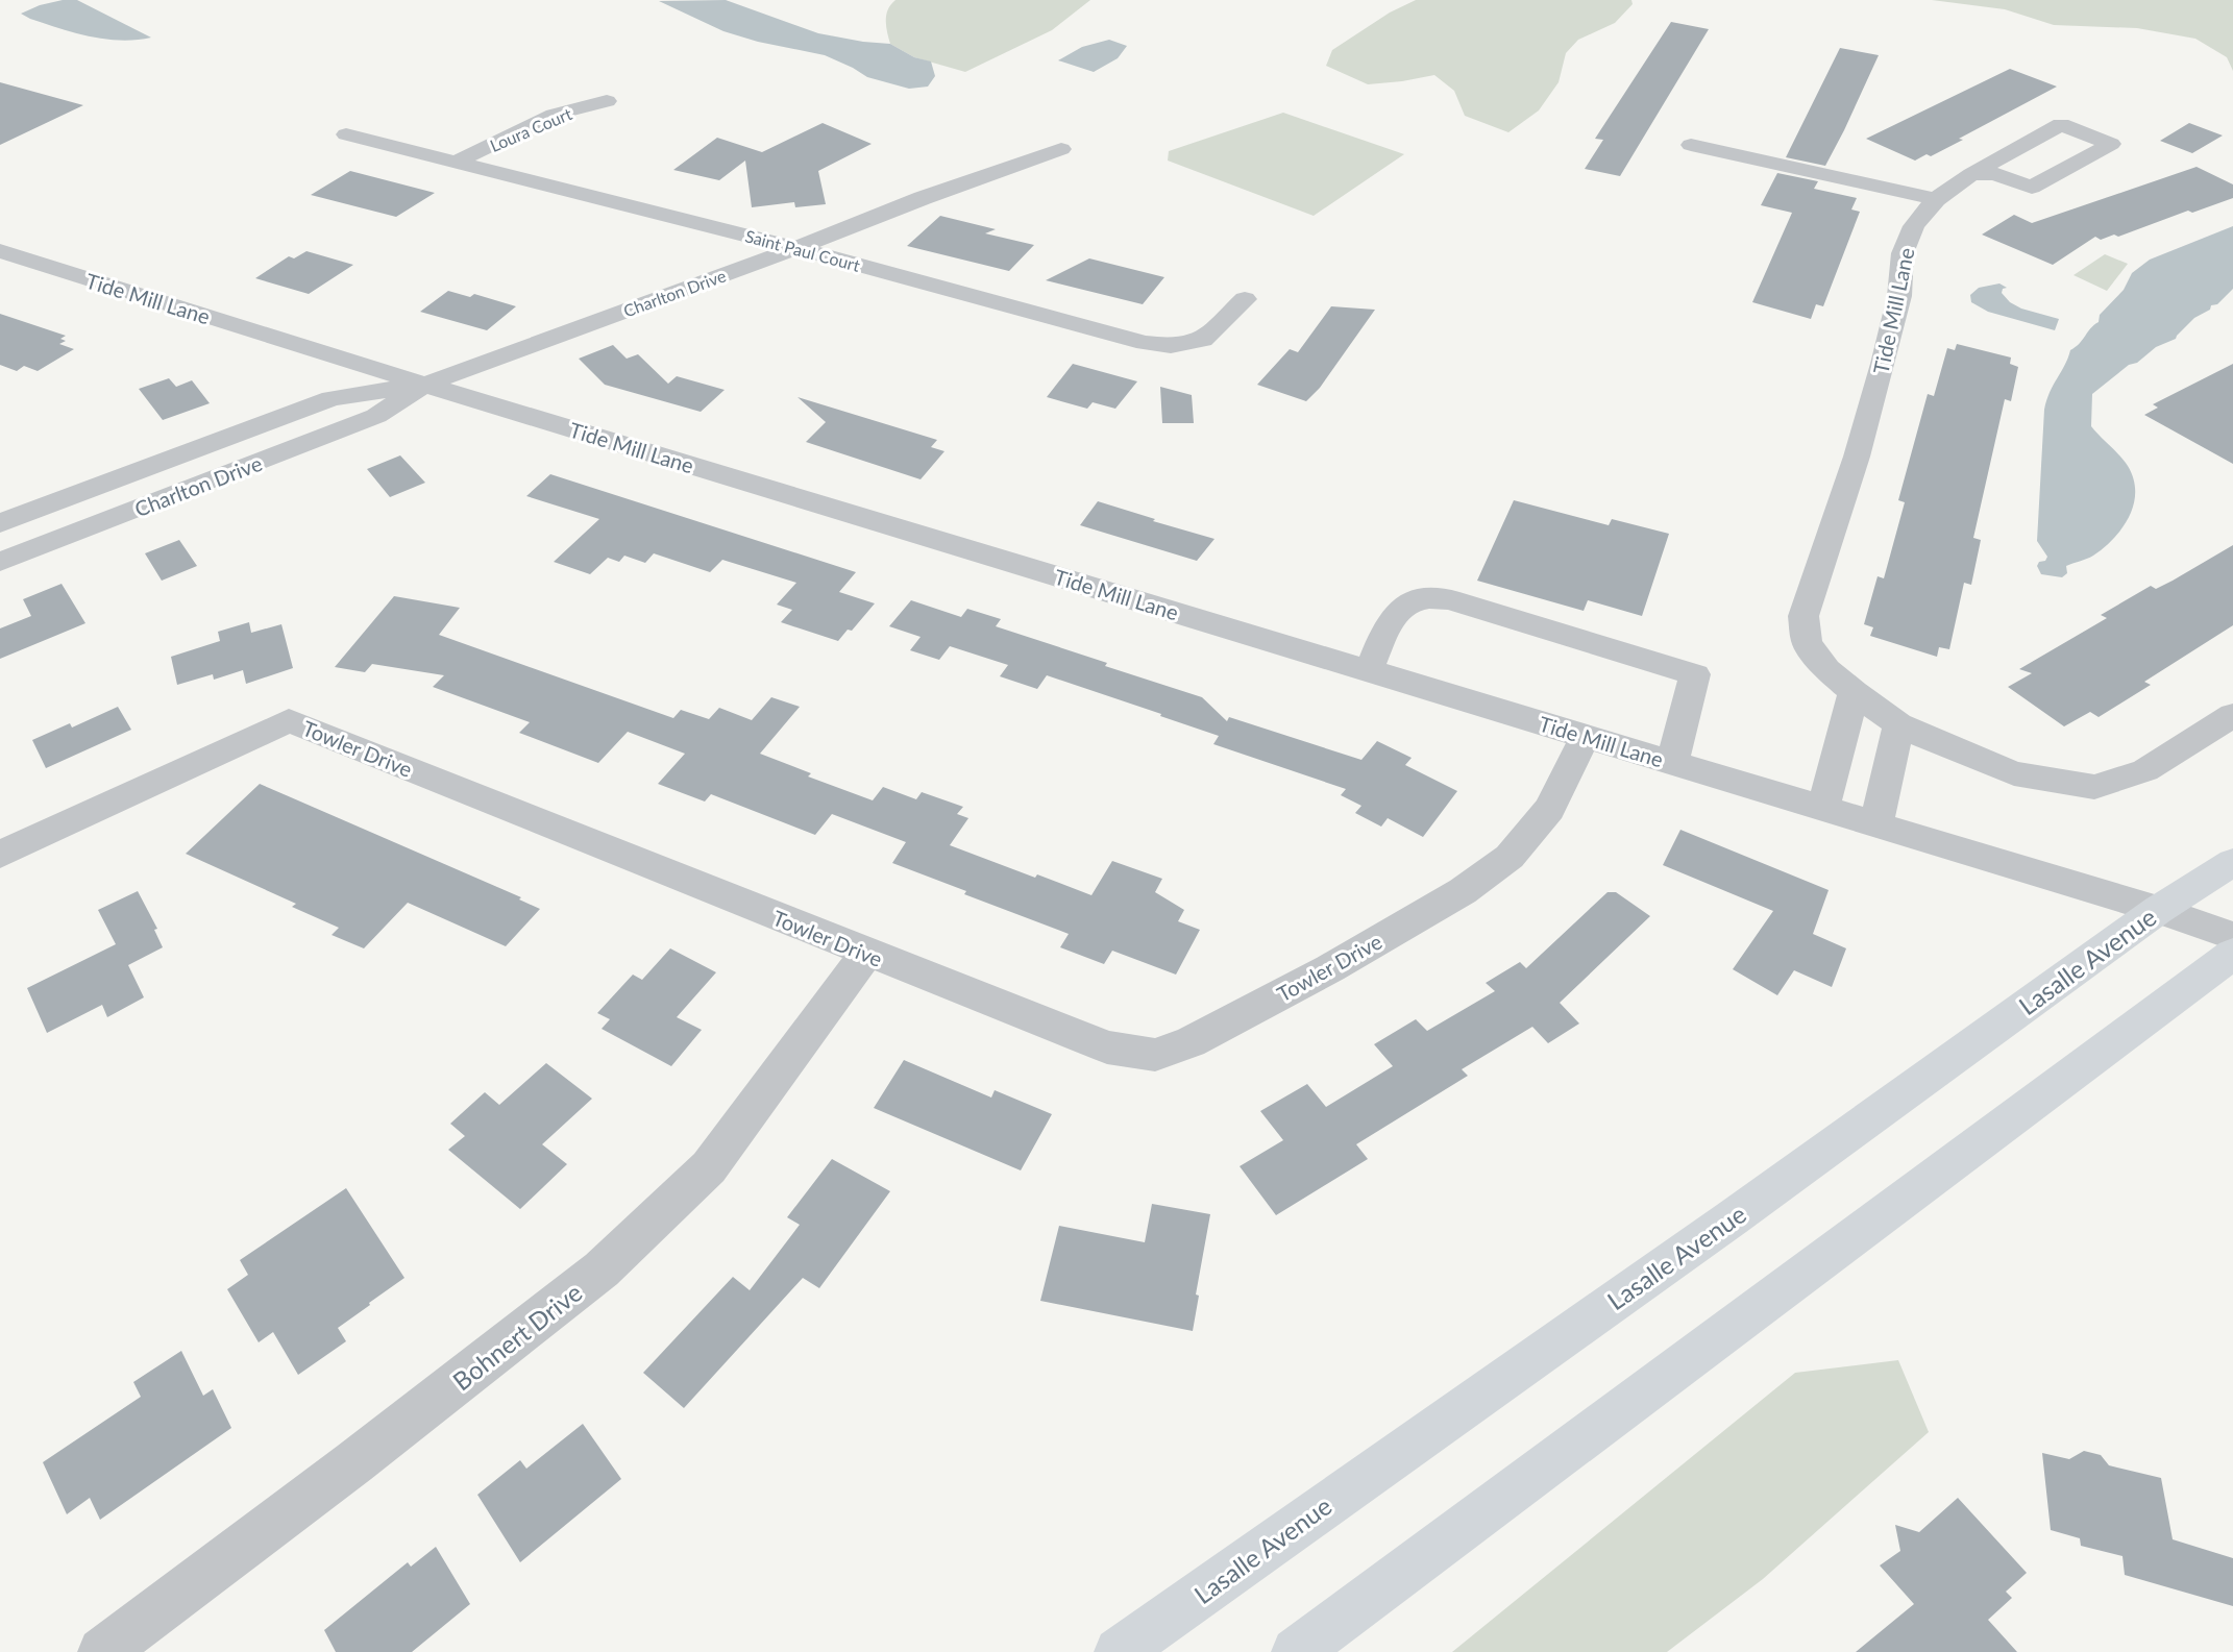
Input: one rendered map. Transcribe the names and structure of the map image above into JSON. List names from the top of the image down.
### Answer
{
  "streets": {
    "main road": ["Lasalle Avenue"],
    "street": [
      "Loura Court",
      "Saint Paul Court",
      "Charlton Drive",
      "Tide Mill Lane",
      "Towler Drive",
      "Bohnert Drive"
    ]
  },
  "crossings": [
    ["Loura Court", "Saint Paul Court"],
    ["Saint Paul Court", "Charlton Drive"],
    ["Charlton Drive", "Tide Mill Lane"],
    ["Tide Mill Lane", "Towler Drive"],
    ["Tide Mill Lane", "Lasalle Avenue"],
    ["Towler Drive", "Bohnert Drive"]
  ]
}
